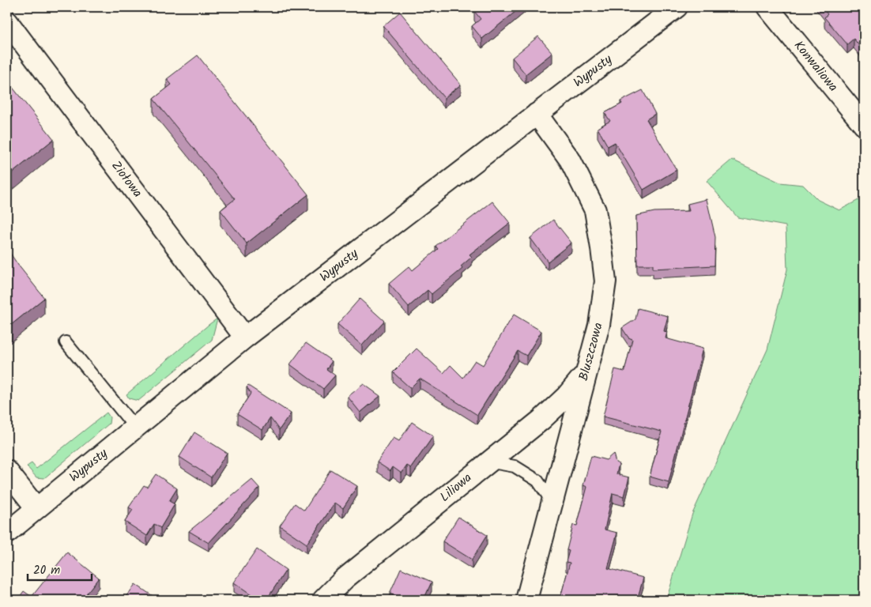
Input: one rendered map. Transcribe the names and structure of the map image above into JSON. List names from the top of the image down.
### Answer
{
  "streets": {
    "street": [
      "Konwaliowa",
      "Wypusty",
      "Ziołowa",
      "Bluszczowa",
      "Liliowa"
    ]
  },
  "crossings": [
    ["Wypusty", "Ziołowa"],
    ["Wypusty", "Bluszczowa"],
    ["Bluszczowa", "Liliowa"]
  ],
  "scale_bar": "20 m"
}
